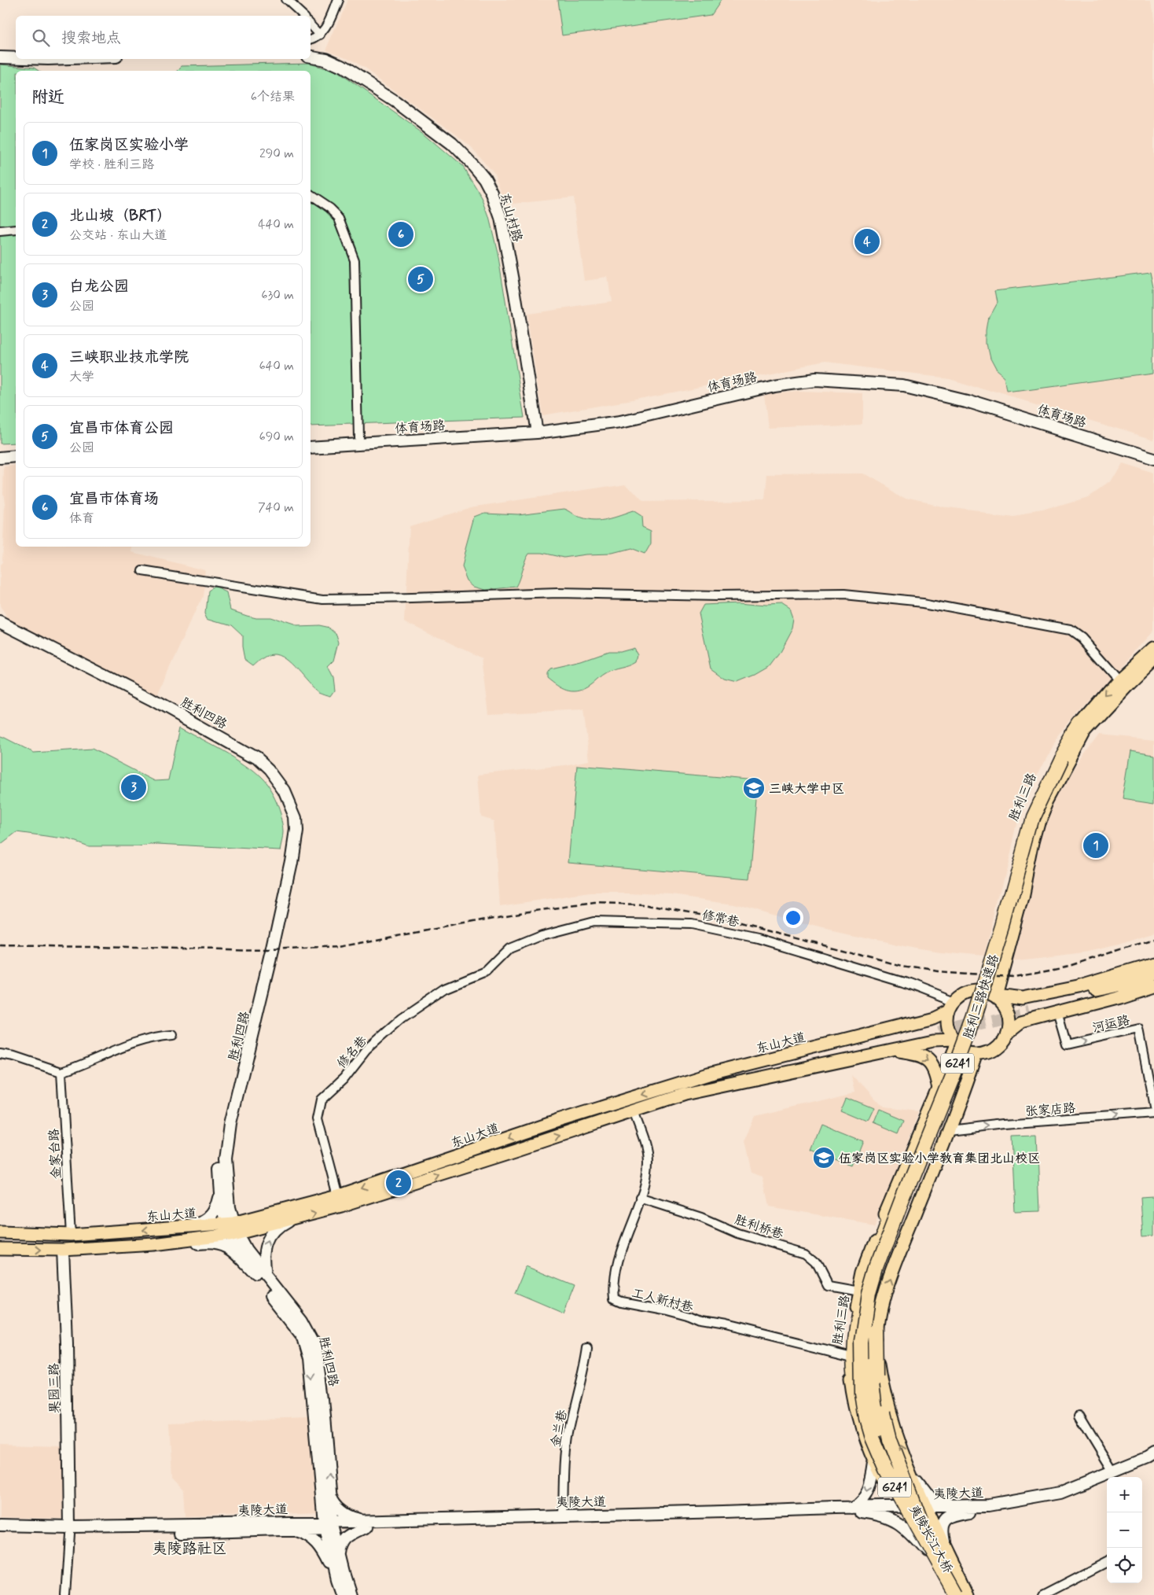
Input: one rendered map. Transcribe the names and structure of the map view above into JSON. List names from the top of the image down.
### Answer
{
  "streets": {
    "highway": ["胜利三路快速路", "G241", "夷陵长江大桥"],
    "main road": [
      "东山村路",
      "体育场路",
      "胜利四路",
      "胜利三路",
      "东山大道",
      "果园三路",
      "夷陵大道"
    ],
    "street": [
      "修常巷",
      "河运路",
      "修名巷",
      "张家店路",
      "金家台路",
      "胜利桥巷",
      "工人新村巷",
      "金兰巷"
    ]
  },
  "crossings": [
    ["东山村路", "体育场路"],
    ["胜利四路", "东山大道"],
    ["胜利四路", "夷陵大道"],
    ["胜利三路", "修常巷"],
    ["胜利三路", "胜利三路快速路"],
    ["胜利三路", "东山大道"],
    ["胜利三路", "胜利桥巷"],
    ["胜利三路", "工人新村巷"],
    ["胜利三路", "夷陵大道"],
    ["修常巷", "东山大道"],
    ["修常巷", "修名巷"],
    ["胜利三路快速路", "夷陵长江大桥"],
    ["东山大道", "修名巷"],
    ["东山大道", "金家台路"],
    ["东山大道", "工人新村巷"],
    ["东山大道", "果园三路"],
    ["胜利桥巷", "工人新村巷"],
    ["果园三路", "夷陵大道"],
    ["金兰巷", "夷陵大道"],
    ["夷陵大道", "夷陵长江大桥"]
  ],
  "one_way": ["张家店路"],
  "districts": ["夷陵路社区"],
  "places": {
    "school or university": ["三峡大学中区", "伍家岗区实验小学教育集团北山校区"]
  },
  "page": {
    "search": "搜索地点",
    "heading": ["附近", "6个结果"],
    "list": [
      {
        "mark": "1",
        "name": "伍家岗区实验小学",
        "note": "学校 · 胜利三路",
        "value": "290 m"
      },
      {
        "mark": "2",
        "name": "北山坡（BRT）",
        "note": "公交站 · 东山大道",
        "value": "440 m"
      },
      {
        "mark": "3",
        "name": "白龙公园",
        "note": "公园",
        "value": "630 m"
      },
      {
        "mark": "4",
        "name": "三峡职业技术学院",
        "note": "大学",
        "value": "640 m"
      },
      {
        "mark": "5",
        "name": "宜昌市体育公园",
        "note": "公园",
        "value": "690 m"
      },
      {
        "mark": "6",
        "name": "宜昌市体育场",
        "note": "体育",
        "value": "740 m"
      }
    ],
    "pins": [
      "6",
      "4",
      "5",
      "3",
      "1",
      "2"
    ],
    "map_buttons": ["+", "−"]
  }
}
